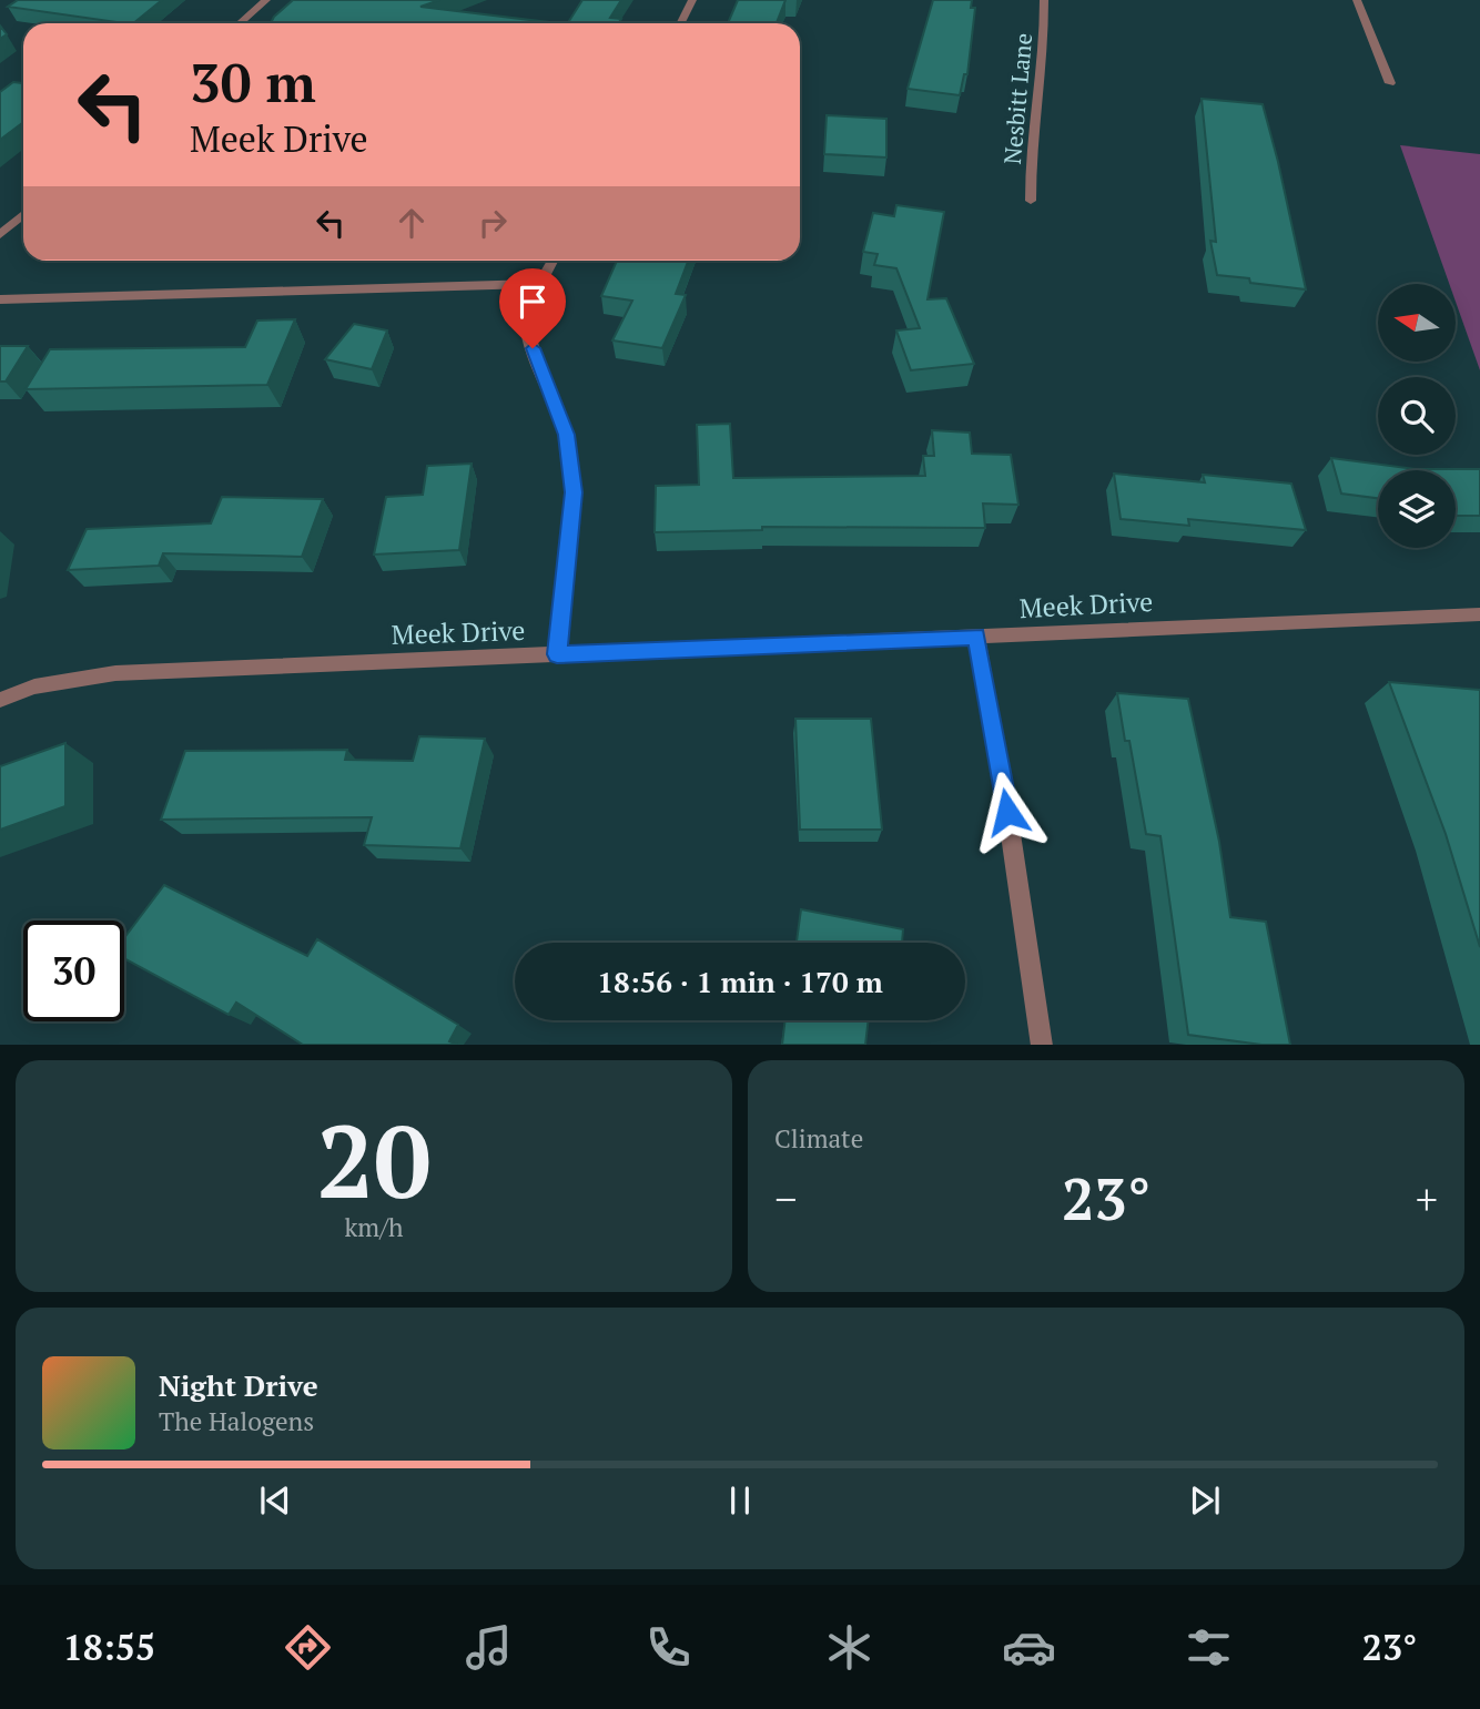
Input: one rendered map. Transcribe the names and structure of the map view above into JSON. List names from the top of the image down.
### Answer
{
  "streets": {
    "street": ["Nesbitt Lane", "Meek Drive"]
  },
  "north": "left",
  "page": {
    "turn": ["30 m", "Meek Drive"],
    "limit": "30",
    "trip": "18:56 · 1 min · 170 m",
    "tile": [
      ["20", "km/h"],
      "Climate"
    ],
    "heat": ["−", "23°", "+"],
    "song": ["Night Drive", "The Halogens"],
    "tabs": ["18:55", "23°"]
  }
}
